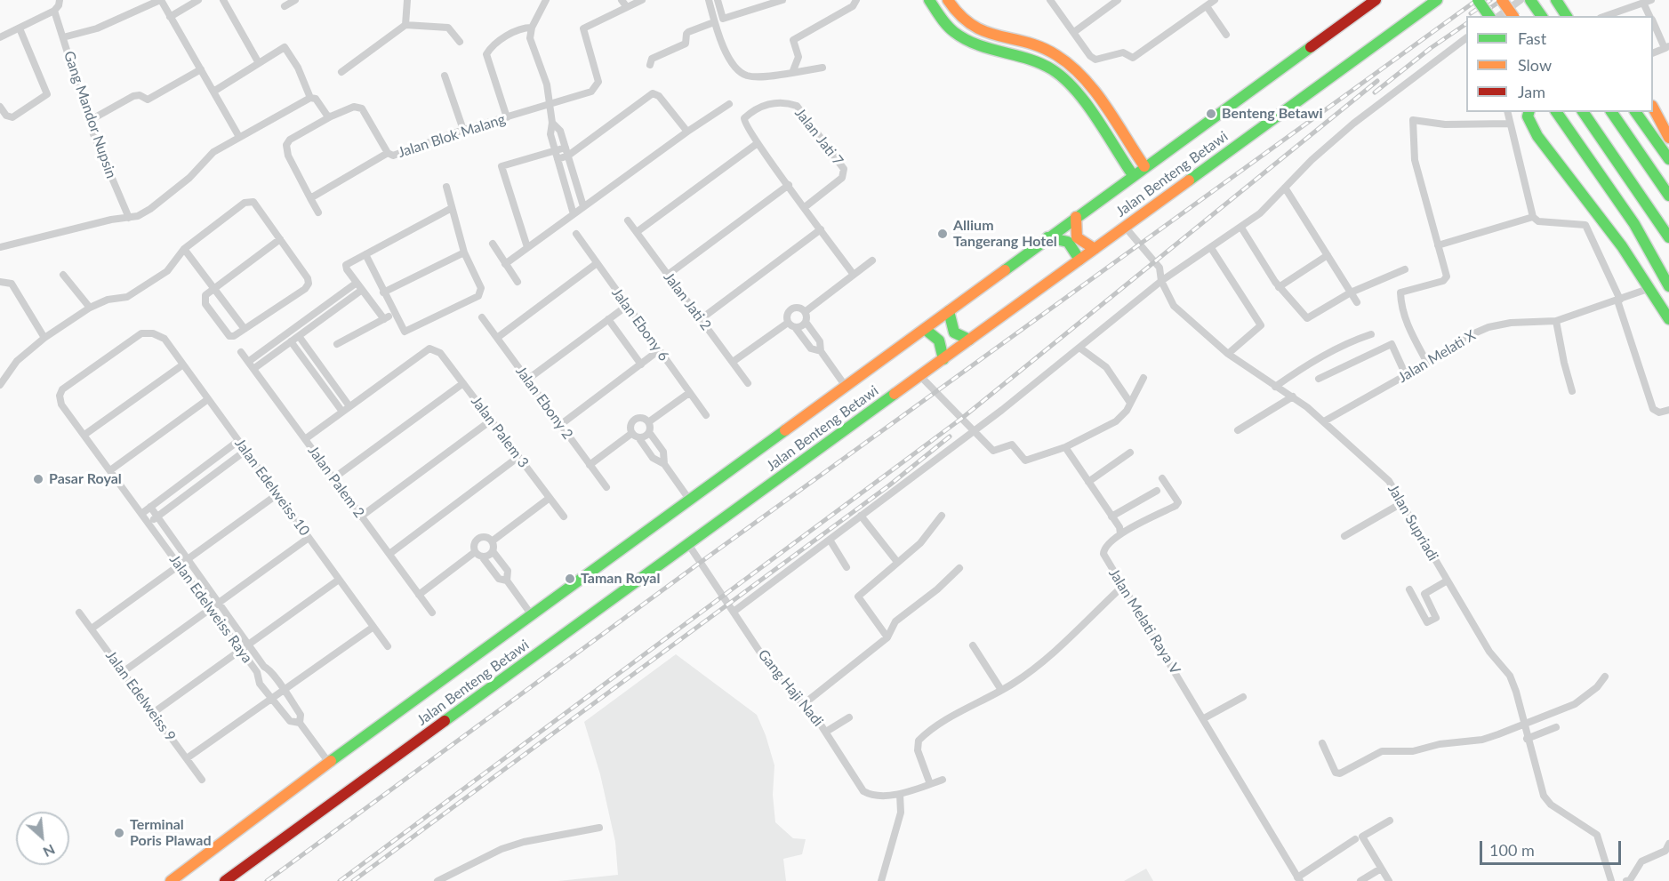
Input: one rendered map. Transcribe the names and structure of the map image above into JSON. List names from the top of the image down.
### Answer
{
  "streets": {
    "main road": ["Jalan Benteng Betawi"],
    "street": [
      "Gang Mandor Nupsin",
      "Jalan Blok Malang",
      "Jalan Jati 7",
      "Jalan Jati 2",
      "Jalan Ebony 6",
      "Jalan Melati X",
      "Jalan Ebony 2",
      "Jalan Palem 3",
      "Jalan Palem 2",
      "Jalan Edelweiss 10",
      "Jalan Supriadi",
      "Jalan Edelweiss Raya",
      "Jalan Melati Raya V",
      "Gang Haji Nadi",
      "Jalan Edelweiss 9"
    ]
  },
  "crossings": [
    ["Jalan Benteng Betawi", "Jalan Supriadi"],
    ["Jalan Benteng Betawi", "Jalan Edelweiss Raya"],
    ["Jalan Benteng Betawi", "Gang Haji Nadi"],
    ["Jalan Melati X", "Jalan Supriadi"],
    ["Jalan Edelweiss 10", "Jalan Edelweiss Raya"]
  ],
  "places": [
    "Benteng Betawi",
    "Allium Tangerang Hotel",
    "Pasar Royal",
    "Taman Royal",
    "Terminal Poris Plawad"
  ],
  "legend": ["Fast", "Slow", "Jam"],
  "scale_bar": "100 m",
  "north": "bottom right"
}
